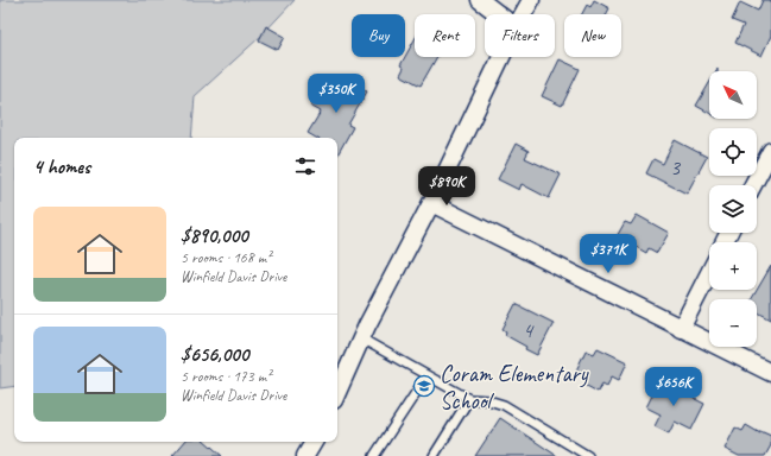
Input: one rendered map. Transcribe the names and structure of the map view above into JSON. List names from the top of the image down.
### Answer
{
  "places": {
    "school or university": ["Coram Elementary School"]
  },
  "house_numbers": ["3", "4"],
  "north": "top left",
  "page": {
    "chip": [
      "Buy",
      "Rent",
      "Filters",
      "New"
    ],
    "map_buttons": ["+", "−"],
    "price": [
      "$350K",
      "$890K",
      "$371K",
      "$656K"
    ],
    "heading": "4 homes",
    "list": [
      {
        "name": "$890,000",
        "note": "5 rooms · 168 m² · Winfield Davis Drive"
      },
      {
        "name": "$656,000",
        "note": "5 rooms · 173 m² · Winfield Davis Drive"
      }
    ]
  }
}
